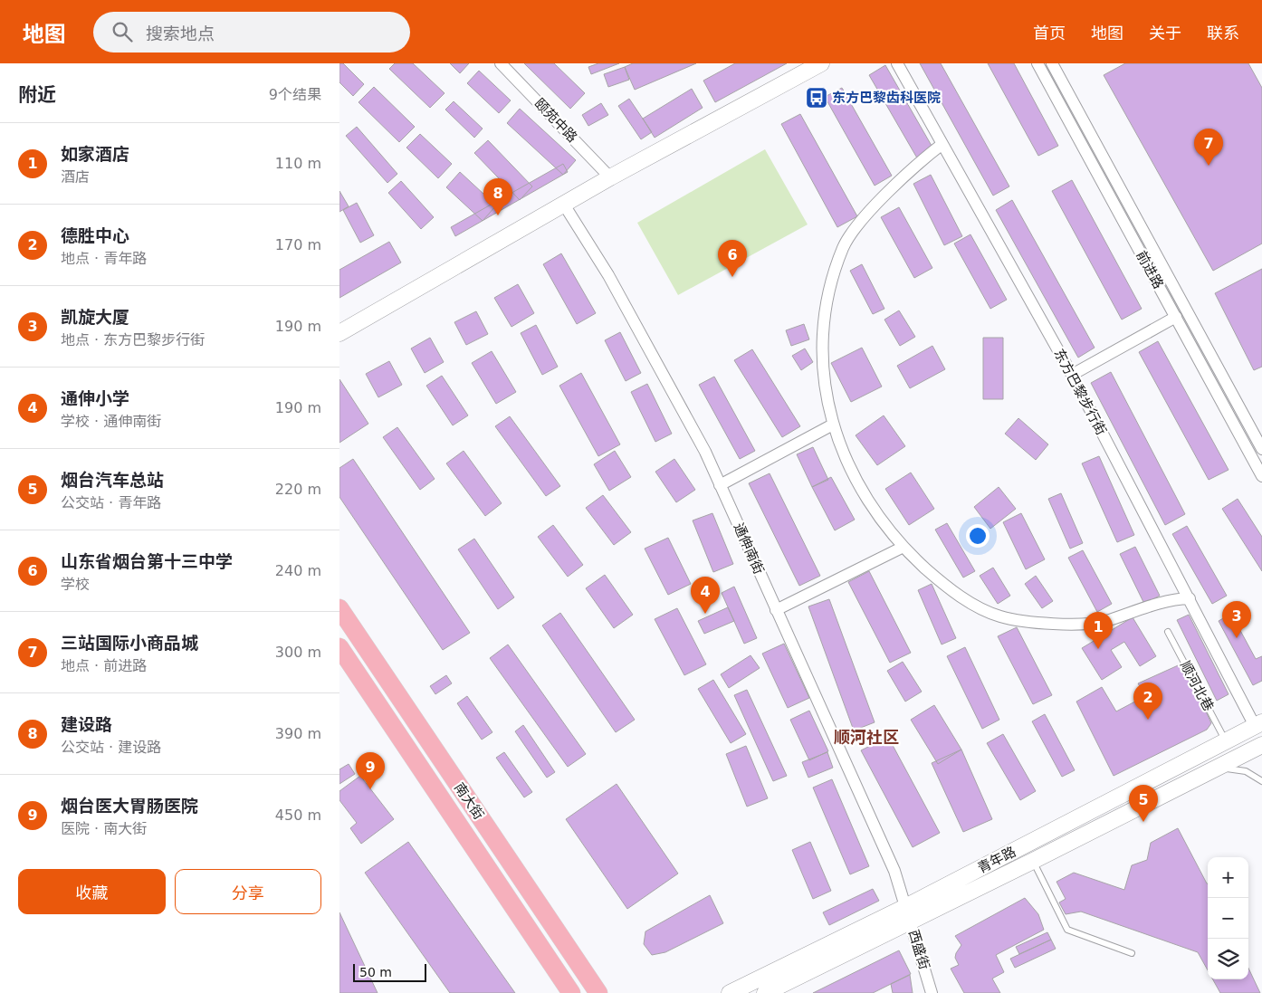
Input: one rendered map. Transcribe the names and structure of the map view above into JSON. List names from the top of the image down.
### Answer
{
  "streets": {
    "main road": ["南大街", "青年路"],
    "street": [
      "颐苑中路",
      "前进路",
      "东方巴黎步行街",
      "通伸南街",
      "西盛街"
    ],
    "lane": ["顺河北巷"]
  },
  "crossings": [
    ["东方巴黎步行街", "青年路"],
    ["通伸南街", "青年路"],
    ["通伸南街", "西盛街"],
    ["顺河北巷", "青年路"],
    ["青年路", "西盛街"]
  ],
  "districts": ["顺河社区"],
  "places": {
    "bus stop": ["东方巴黎齿科医院"]
  },
  "scale_bar": "50 m",
  "page": {
    "header": "地图",
    "search": "搜索地点",
    "nav": [
      "首页",
      "地图",
      "关于",
      "联系"
    ],
    "heading": ["附近", "9个结果"],
    "list": [
      {
        "mark": "1",
        "name": "如家酒店",
        "note": "酒店",
        "value": "110 m"
      },
      {
        "mark": "2",
        "name": "德胜中心",
        "note": "地点 · 青年路",
        "value": "170 m"
      },
      {
        "mark": "3",
        "name": "凯旋大厦",
        "note": "地点 · 东方巴黎步行街",
        "value": "190 m"
      },
      {
        "mark": "4",
        "name": "通伸小学",
        "note": "学校 · 通伸南街",
        "value": "190 m"
      },
      {
        "mark": "5",
        "name": "烟台汽车总站",
        "note": "公交站 · 青年路",
        "value": "220 m"
      },
      {
        "mark": "6",
        "name": "山东省烟台第十三中学",
        "note": "学校",
        "value": "240 m"
      },
      {
        "mark": "7",
        "name": "三站国际小商品城",
        "note": "地点 · 前进路",
        "value": "300 m"
      },
      {
        "mark": "8",
        "name": "建设路",
        "note": "公交站 · 建设路",
        "value": "390 m"
      },
      {
        "mark": "9",
        "name": "烟台医大胃肠医院",
        "note": "医院 · 南大街",
        "value": "450 m"
      }
    ],
    "pins": [
      "7",
      "8",
      "6",
      "4",
      "3",
      "1",
      "2",
      "9",
      "5"
    ],
    "buttons": ["收藏", "分享"],
    "map_buttons": ["+", "−"],
    "scale": "50 m"
  }
}
